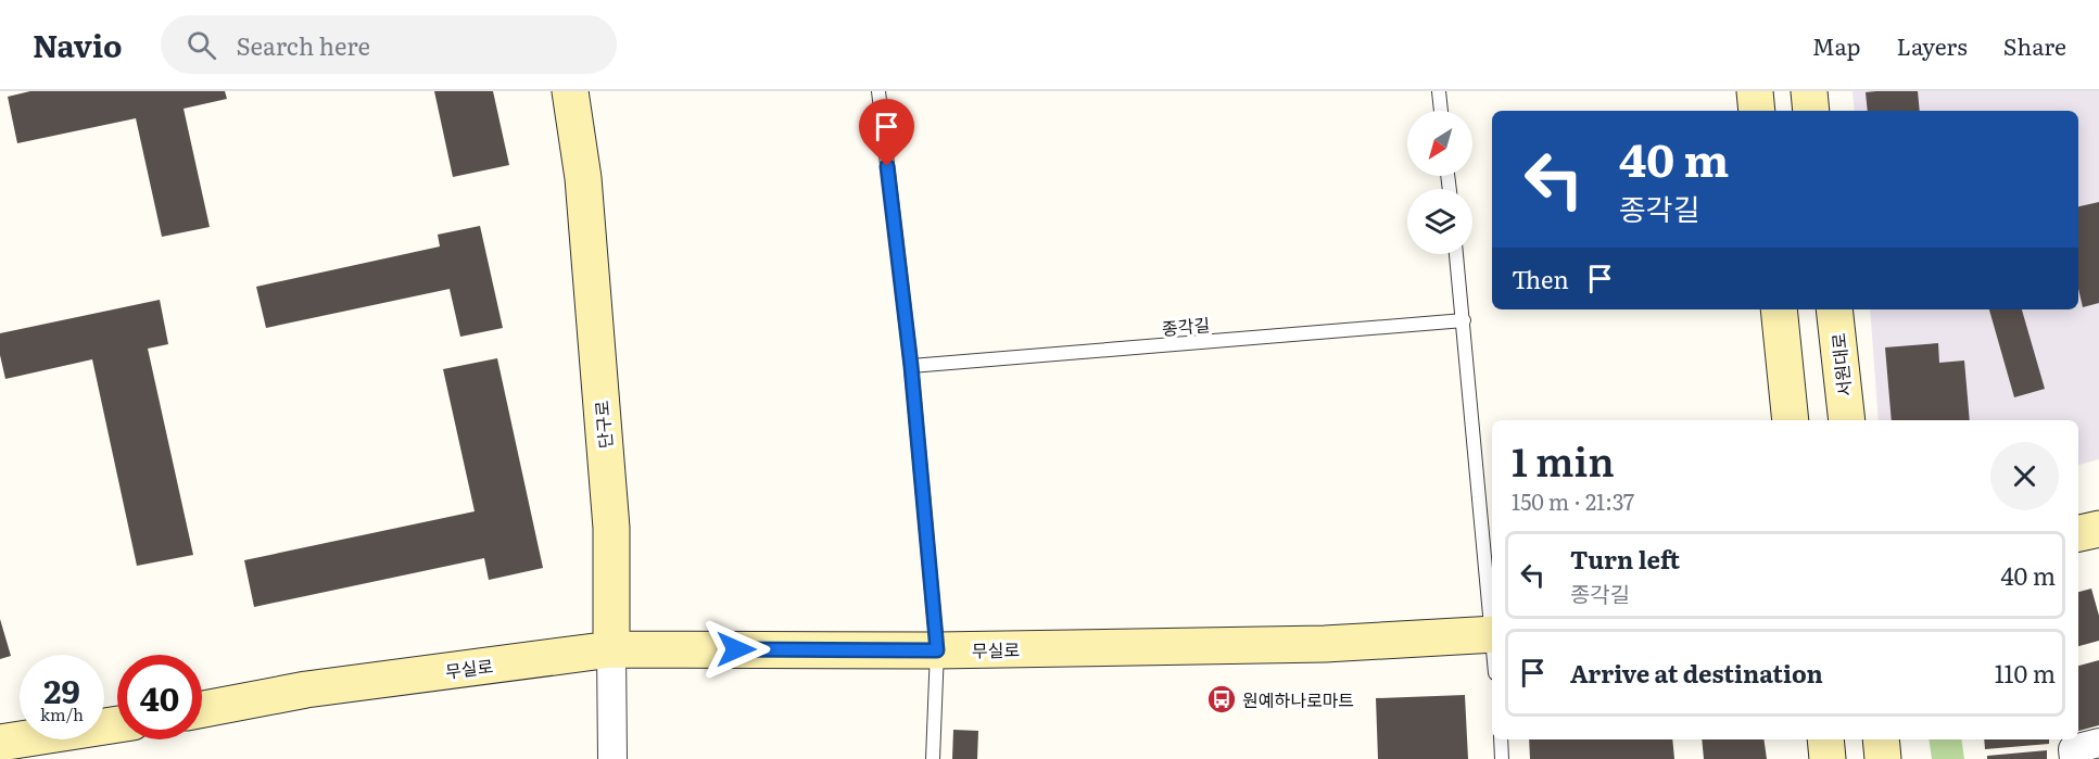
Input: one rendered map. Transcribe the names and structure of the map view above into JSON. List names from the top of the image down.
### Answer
{
  "streets": {
    "street": ["서원대로", "단구로", "무실로"],
    "lane": ["종각길"]
  },
  "crossings": [
    ["단구로", "무실로"]
  ],
  "places": {
    "bus stop": ["원예하나로마트"]
  },
  "north": "bottom left",
  "page": {
    "header": "Navio",
    "search": "Search here",
    "nav": ["Map", "Layers", "Share"],
    "turn": ["40 m", "종각길"],
    "then": "Then",
    "heading": ["1 min", "150 m · 21:37"],
    "list": [
      {
        "name": "Turn left",
        "note": "종각길",
        "value": "40 m"
      },
      {
        "name": "Arrive at destination",
        "value": "110 m"
      }
    ],
    "speed": "29 km/h",
    "limit": "40"
  }
}
